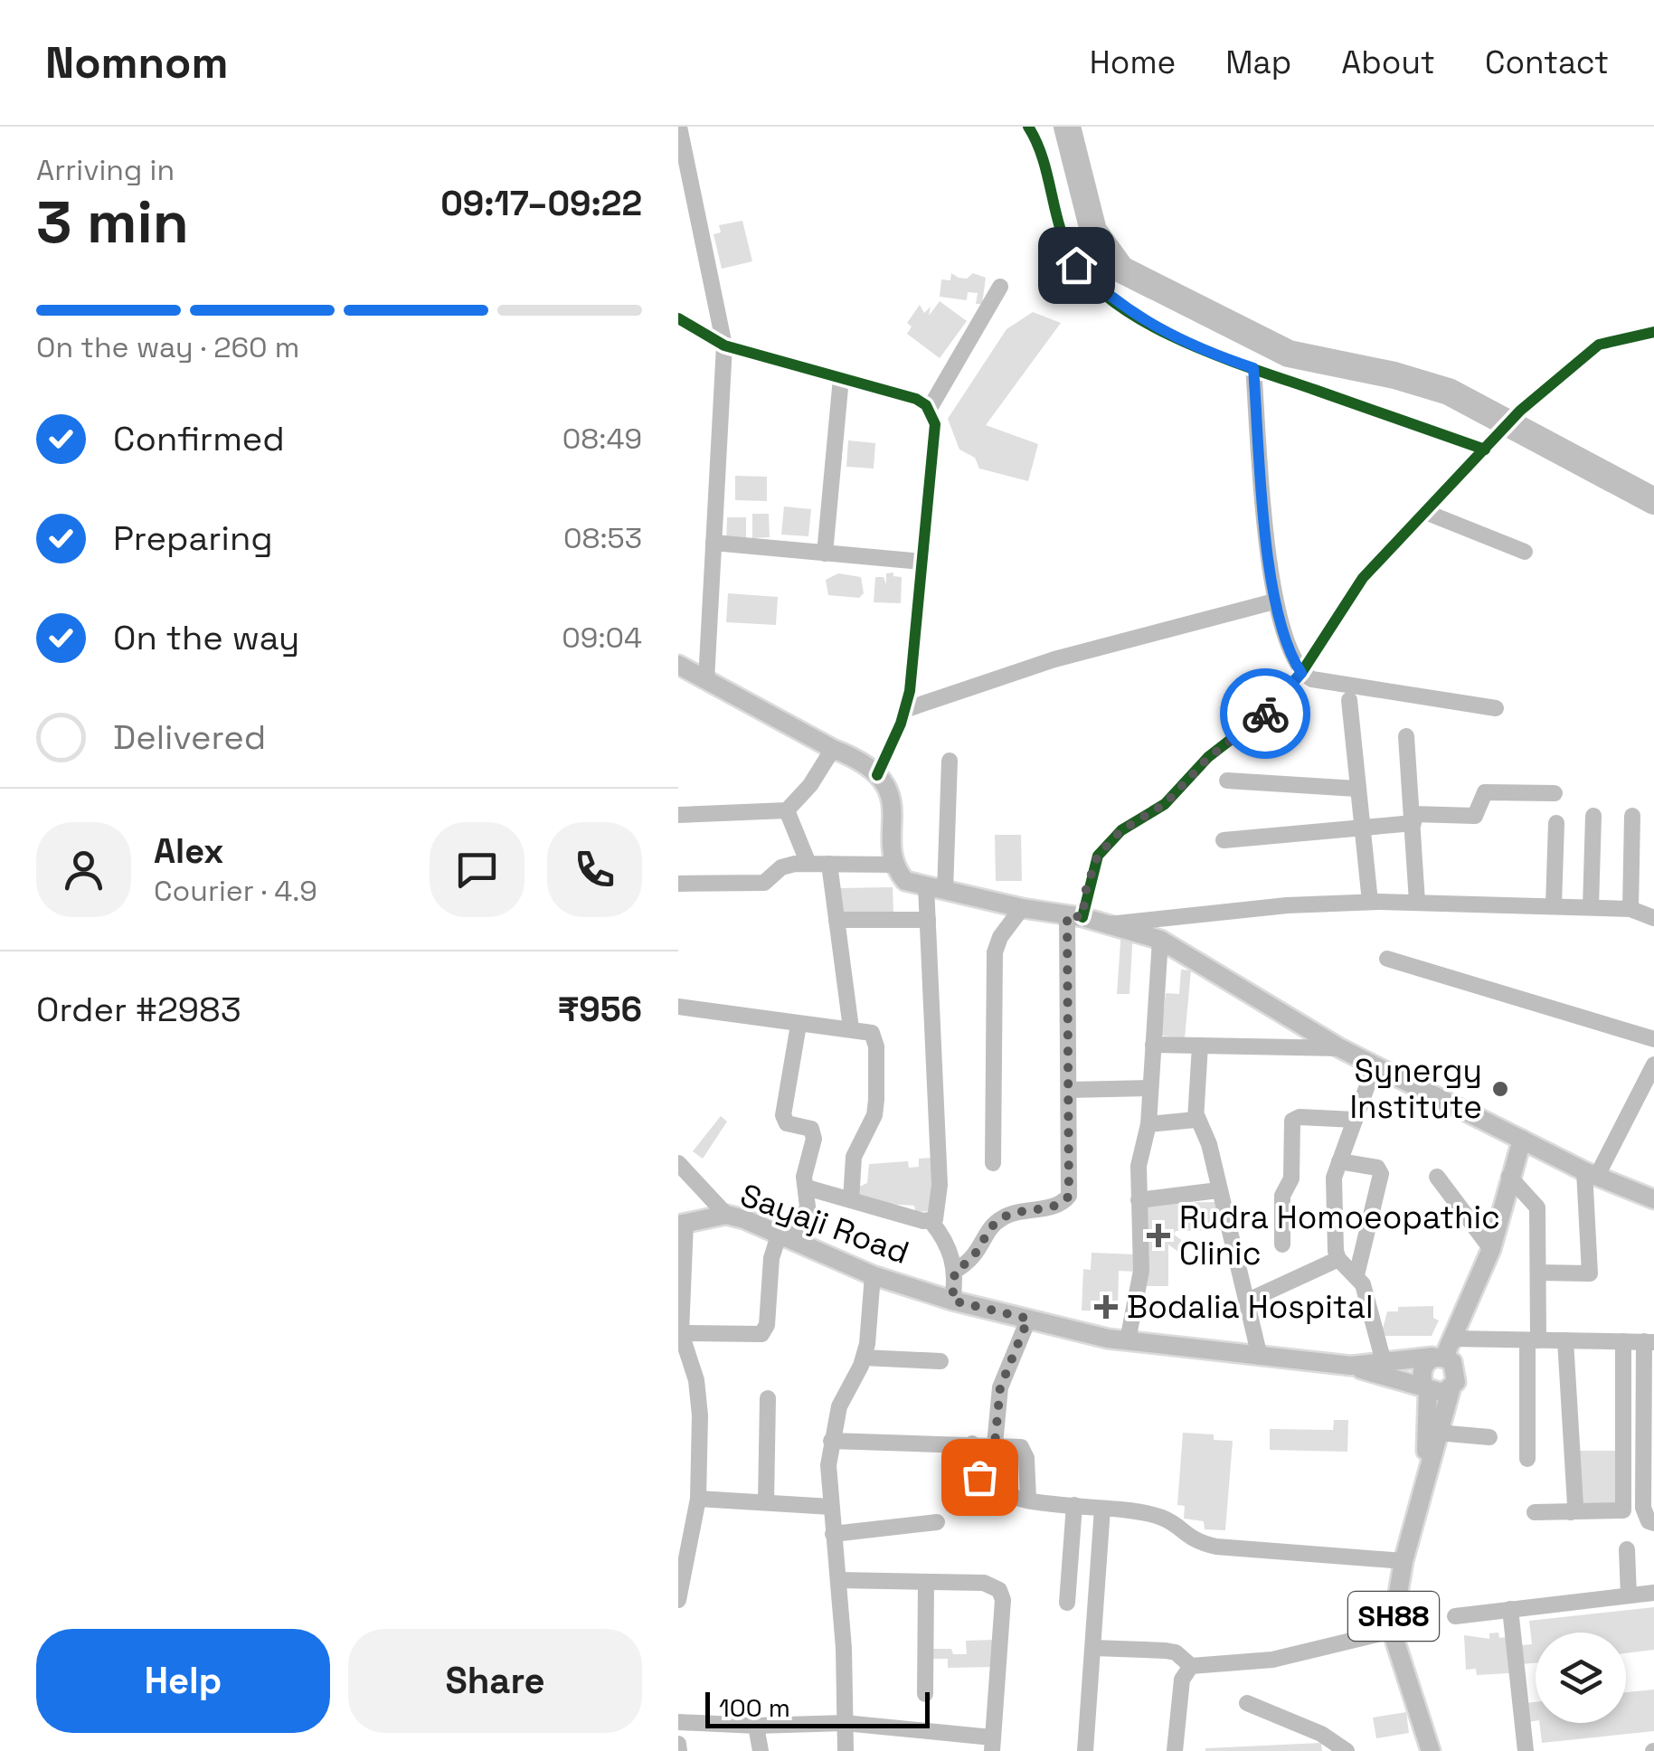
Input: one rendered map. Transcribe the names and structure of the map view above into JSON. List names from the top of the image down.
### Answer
{
  "streets": {
    "main road": ["Sayaji Road", "SH88"]
  },
  "crossings": [
    ["Sayaji Road", "SH88"]
  ],
  "places": {
    "other": ["Synergy Institute"],
    "health": ["Rudra Homoeopathic Clinic", "Bodalia Hospital"]
  },
  "scale_bar": "100 m",
  "page": {
    "header": "Nomnom",
    "nav": [
      "Home",
      "Map",
      "About",
      "Contact"
    ],
    "heading": ["3 min", "Arriving in", "09:17–09:22"],
    "panel": [
      "Alex",
      "Courier · 4.9",
      "Order #2983",
      "₹956"
    ],
    "bar": "On the way · 260 m",
    "list": [
      ["Confirmed", "08:49"],
      ["Preparing", "08:53"],
      ["On the way", "09:04"],
      "Delivered"
    ],
    "buttons": ["Help", "Share"],
    "scale": "100 m"
  }
}
